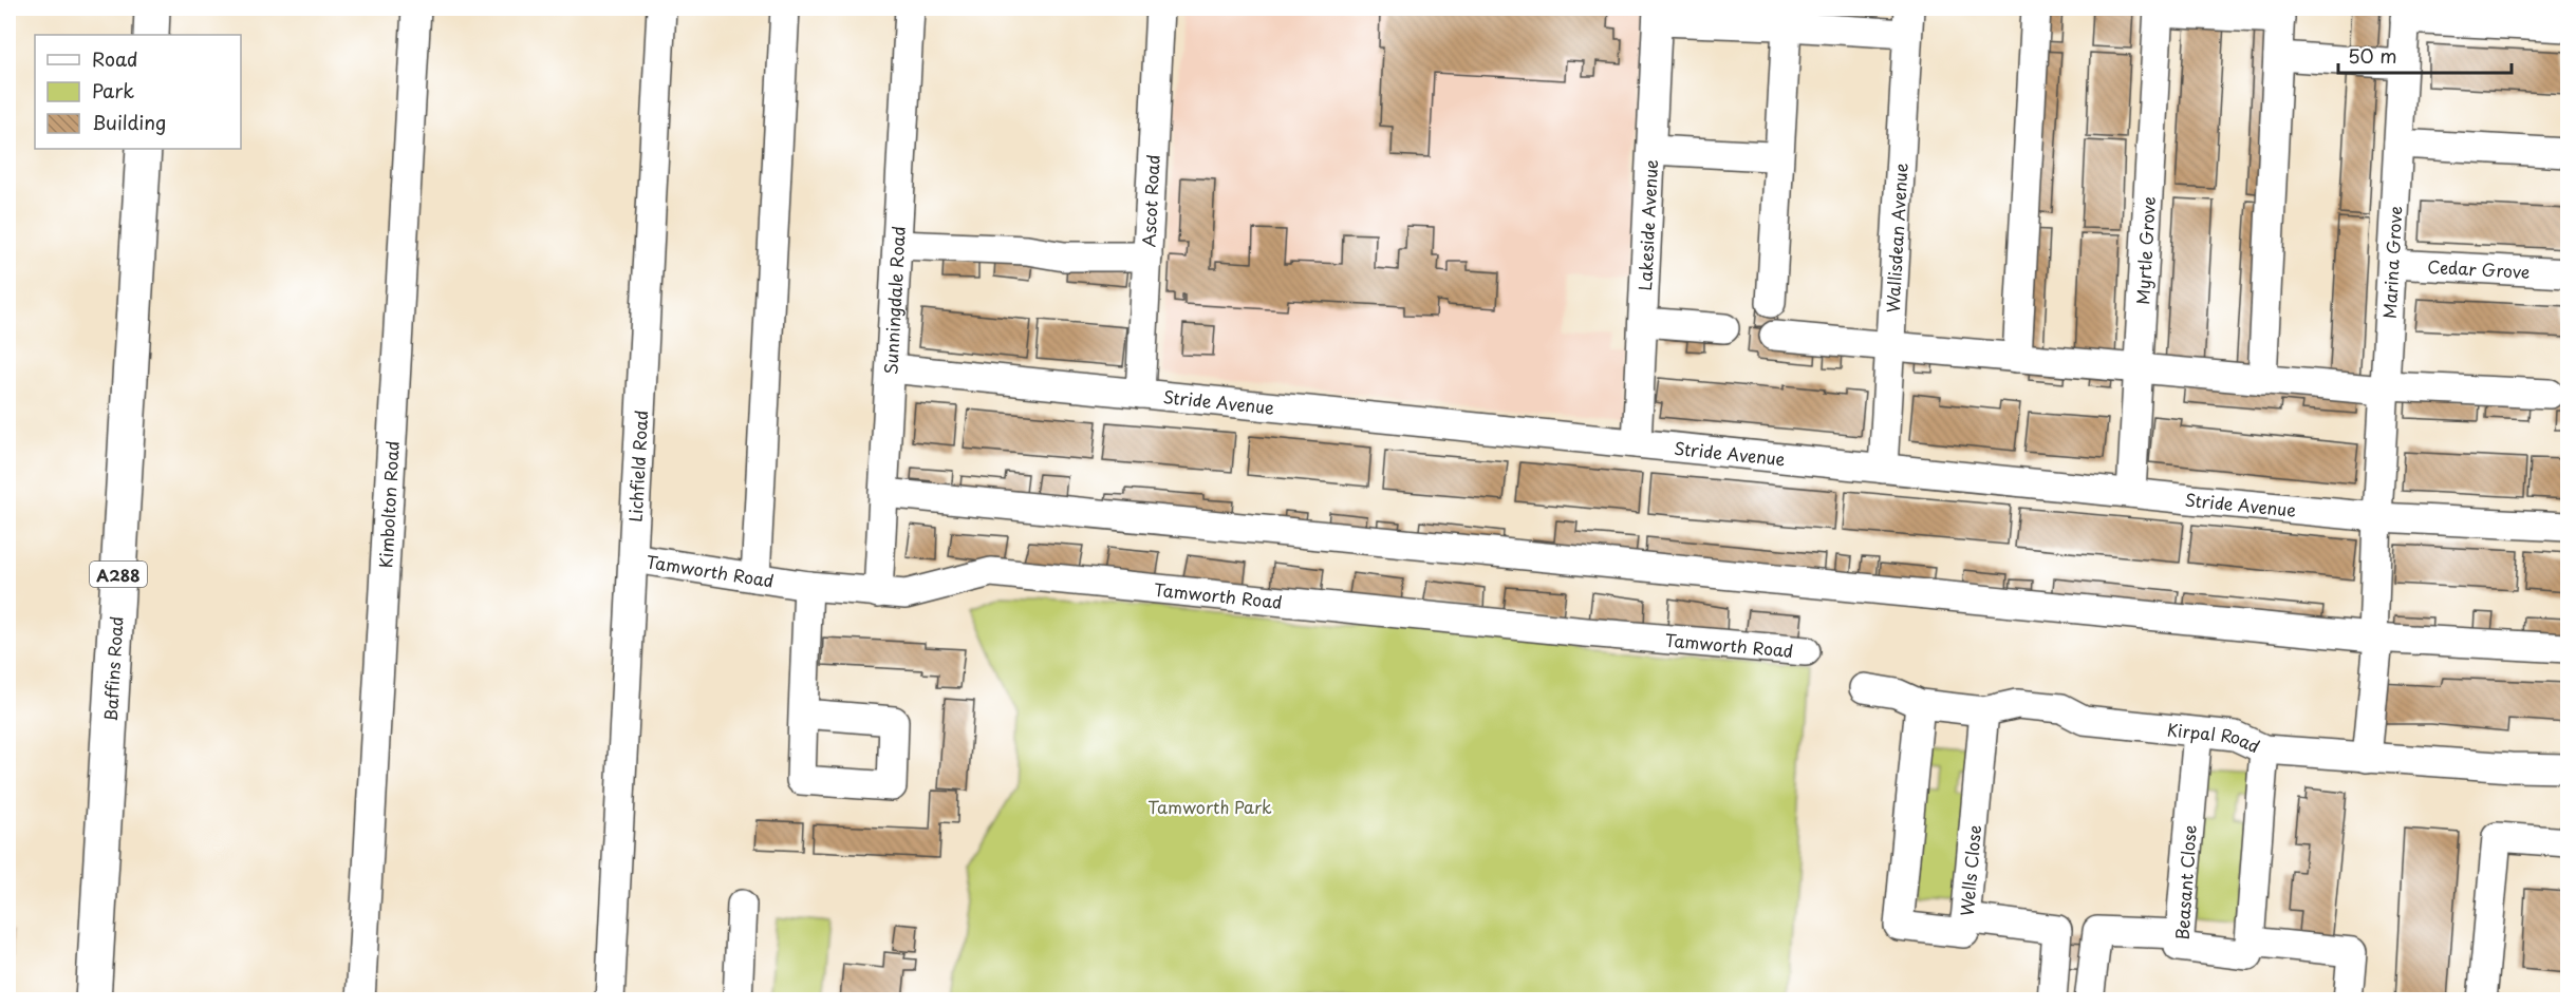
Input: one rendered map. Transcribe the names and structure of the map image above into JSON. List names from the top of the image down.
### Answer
{
  "streets": {
    "main road": ["A288", "Baffins Road"],
    "street": [
      "Ascot Road",
      "Lakeside Avenue",
      "Wallisdean Avenue",
      "Myrtle Grove",
      "Marina Grove",
      "Cedar Grove",
      "Sunningdale Road",
      "Stride Avenue",
      "Lichfield Road",
      "Kimbolton Road",
      "Tamworth Road",
      "Kirpal Road",
      "Wells Close",
      "Beasant Close"
    ]
  },
  "crossings": [
    ["Ascot Road", "Stride Avenue"],
    ["Lakeside Avenue", "Stride Avenue"],
    ["Wallisdean Avenue", "Stride Avenue"],
    ["Myrtle Grove", "Stride Avenue"],
    ["Marina Grove", "Cedar Grove"],
    ["Marina Grove", "Stride Avenue"],
    ["Marina Grove", "Kirpal Road"],
    ["Sunningdale Road", "Stride Avenue"],
    ["Sunningdale Road", "Tamworth Road"],
    ["Lichfield Road", "Tamworth Road"],
    ["Kirpal Road", "Wells Close"],
    ["Kirpal Road", "Beasant Close"]
  ],
  "parks": ["Tamworth Park"],
  "legend": ["Road", "Park", "Building"],
  "scale_bar": "50 m"
}
